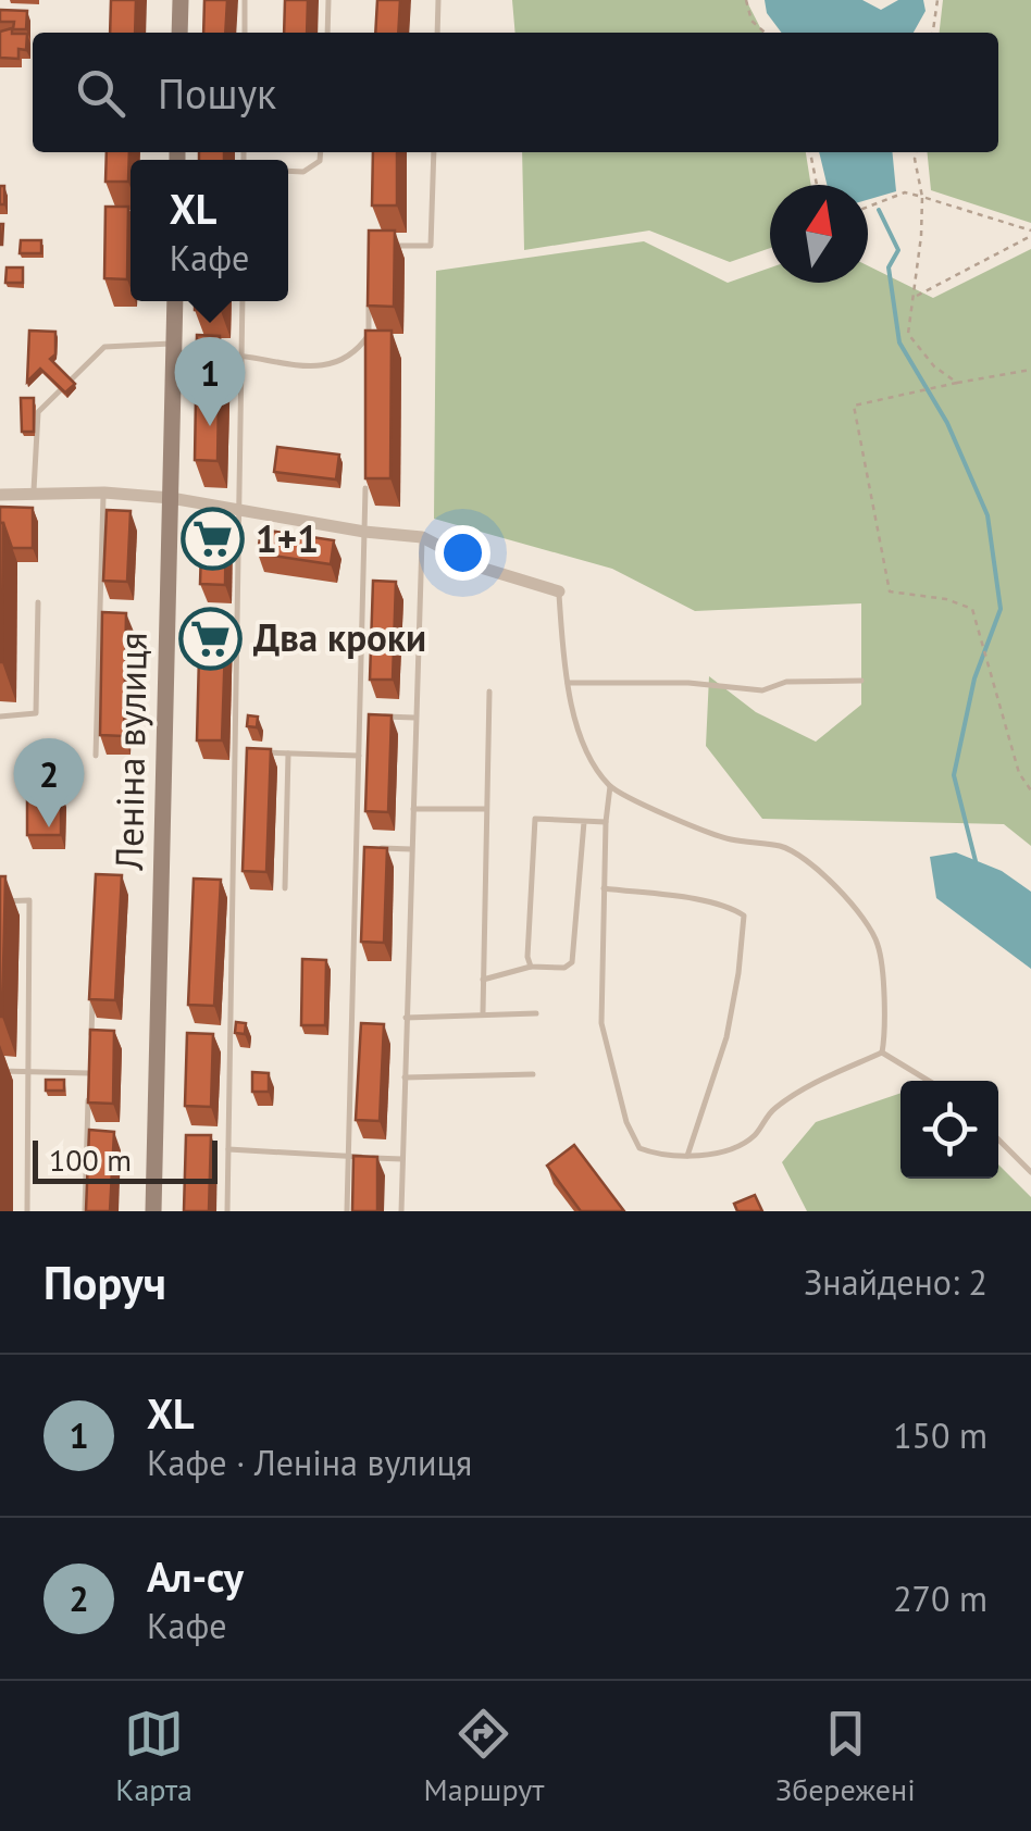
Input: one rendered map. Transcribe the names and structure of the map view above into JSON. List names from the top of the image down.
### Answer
{
  "streets": {
    "main road": ["Леніна вулиця"]
  },
  "places": {
    "supermarket": ["1+1", "Два кроки"]
  },
  "scale_bar": "100 m",
  "north": "top",
  "page": {
    "search": "Пошук",
    "popup": ["XL", "Кафе"],
    "pins": ["1", "2"],
    "scale": "100 m",
    "heading": ["Поруч", "Знайдено: 2"],
    "list": [
      {
        "mark": "1",
        "name": "XL",
        "note": "Кафе · Леніна вулиця",
        "value": "150 m"
      },
      {
        "mark": "2",
        "name": "Ал-су",
        "note": "Кафе",
        "value": "270 m"
      }
    ],
    "nav": ["Карта", "Маршрут", "Збережені"]
  }
}
